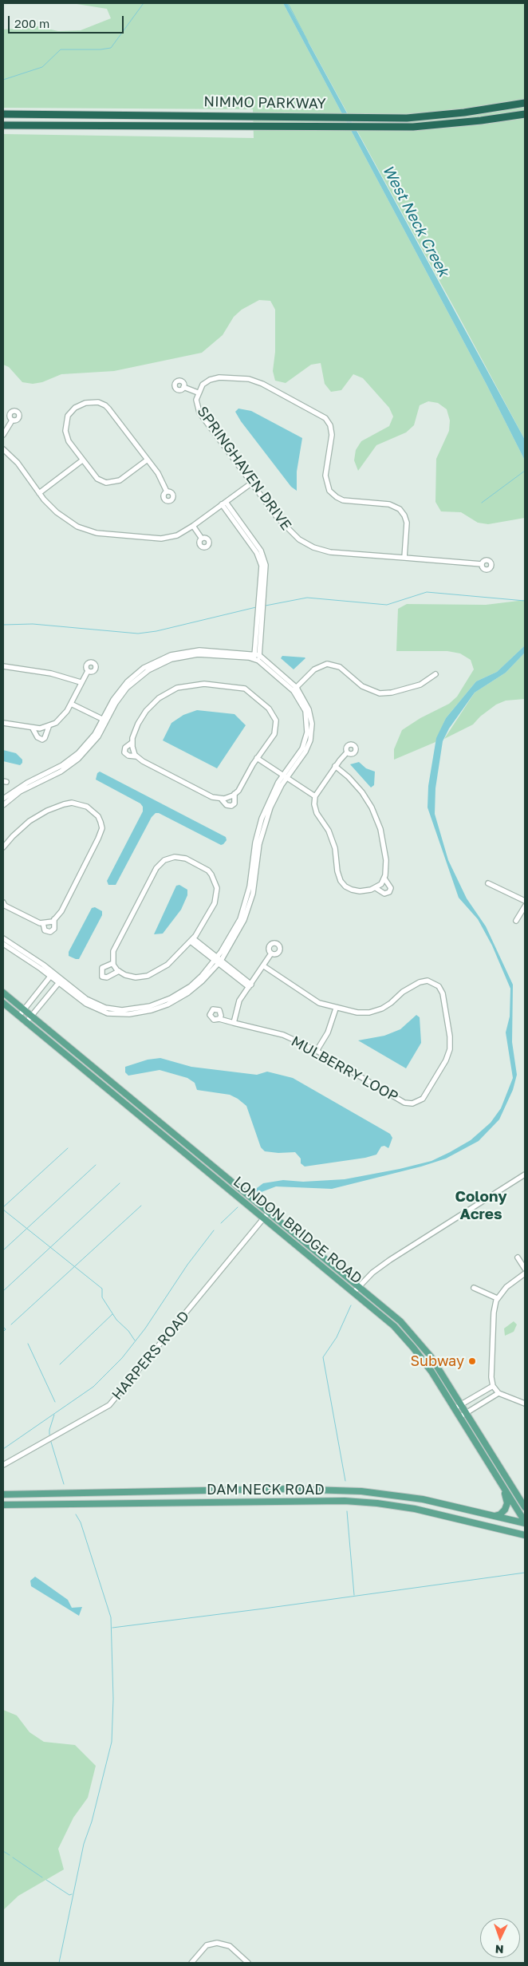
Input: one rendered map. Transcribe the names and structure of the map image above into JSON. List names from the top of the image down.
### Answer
{
  "streets": {
    "highway": ["NIMMO PARKWAY"],
    "main road": ["LONDON BRIDGE ROAD", "DAM NECK ROAD"],
    "street": ["SPRINGHAVEN DRIVE", "MULBERRY LOOP", "HARPERS ROAD"]
  },
  "crossings": [
    ["LONDON BRIDGE ROAD", "HARPERS ROAD"],
    ["LONDON BRIDGE ROAD", "DAM NECK ROAD"]
  ],
  "districts": ["Colony Acres"],
  "water": ["West Neck Creek"],
  "places": ["Subway"],
  "scale_bar": "200 m",
  "north": "bottom"
}
